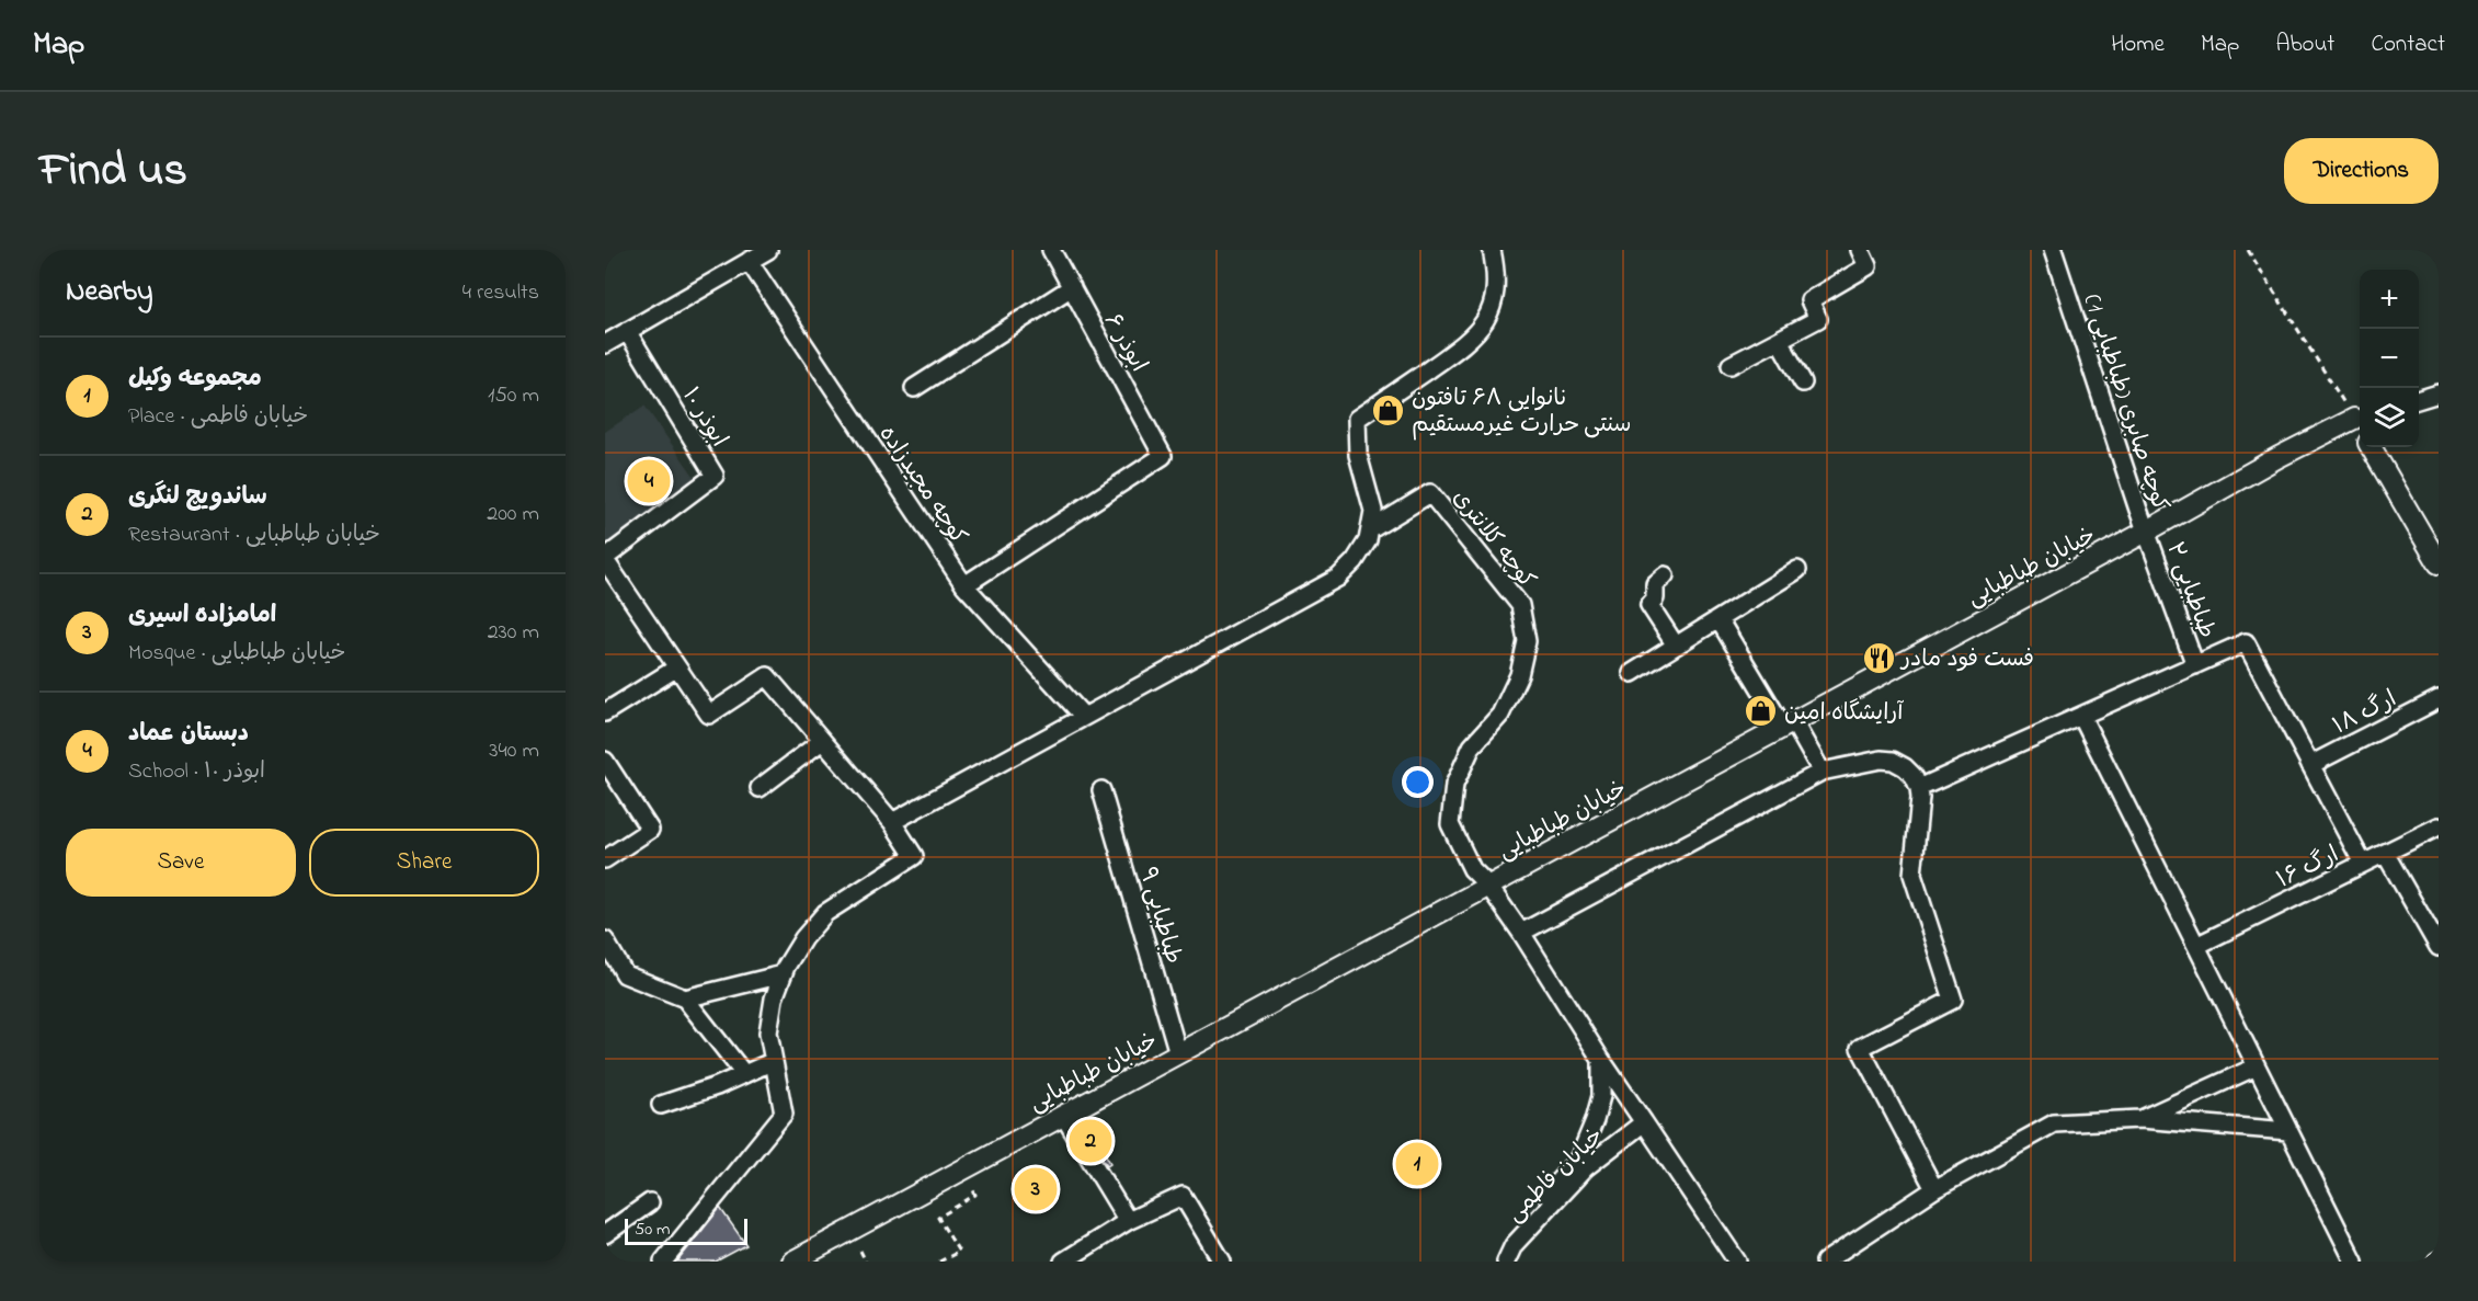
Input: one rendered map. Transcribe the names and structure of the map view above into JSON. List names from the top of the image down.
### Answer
{
  "streets": {
    "main road": ["خیابان طباطبایی"],
    "street": [
      "ابوذر ۶",
      "کوچه صابری (طباطبایی 1)",
      "ابوذر ۱۰",
      "کوچه مجیدزاده",
      "کوچه کلانتری",
      "طباطبایی ۲",
      "ارگ ۱۸",
      "ارگ ۱۶",
      "طباطبایی ۹",
      "خیابان فاطمی"
    ]
  },
  "crossings": [
    ["ابوذر ۶", "کوچه مجیدزاده"],
    ["کوچه صابری (طباطبایی 1)", "خیابان طباطبایی"],
    ["کوچه صابری (طباطبایی 1)", "طباطبایی ۲"],
    ["کوچه کلانتری", "خیابان طباطبایی"],
    ["خیابان طباطبایی", "طباطبایی ۲"],
    ["خیابان طباطبایی", "طباطبایی ۹"]
  ],
  "places": {
    "shop": ["نانوایی ۶۸ تافتون سنتی حرارت غیرمستقیم", "آرایشگاه امین"],
    "restaurant": ["فست فود مادر"]
  },
  "scale_bar": "50 m",
  "page": {
    "header": "Map",
    "nav": [
      "Home",
      "Map",
      "About",
      "Contact"
    ],
    "title": "Find us",
    "buttons": [
      "Directions",
      ["Save", "Share"]
    ],
    "heading": ["Nearby", "4 results"],
    "map_buttons": ["+", "−"],
    "list": [
      {
        "mark": "1",
        "name": "مجموعه وکیل",
        "note": "Place · خیابان فاطمی",
        "value": "150 m"
      },
      {
        "mark": "2",
        "name": "ساندویچ لنگری",
        "note": "Restaurant · خیابان طباطبایی",
        "value": "200 m"
      },
      {
        "mark": "3",
        "name": "امامزاده اسیری",
        "note": "Mosque · خیابان طباطبایی",
        "value": "230 m"
      },
      {
        "mark": "4",
        "name": "دبستان عماد",
        "note": "School · ابوذر ۱۰",
        "value": "340 m"
      }
    ],
    "pins": [
      "4",
      "2",
      "1",
      "3"
    ],
    "scale": "50 m"
  }
}
